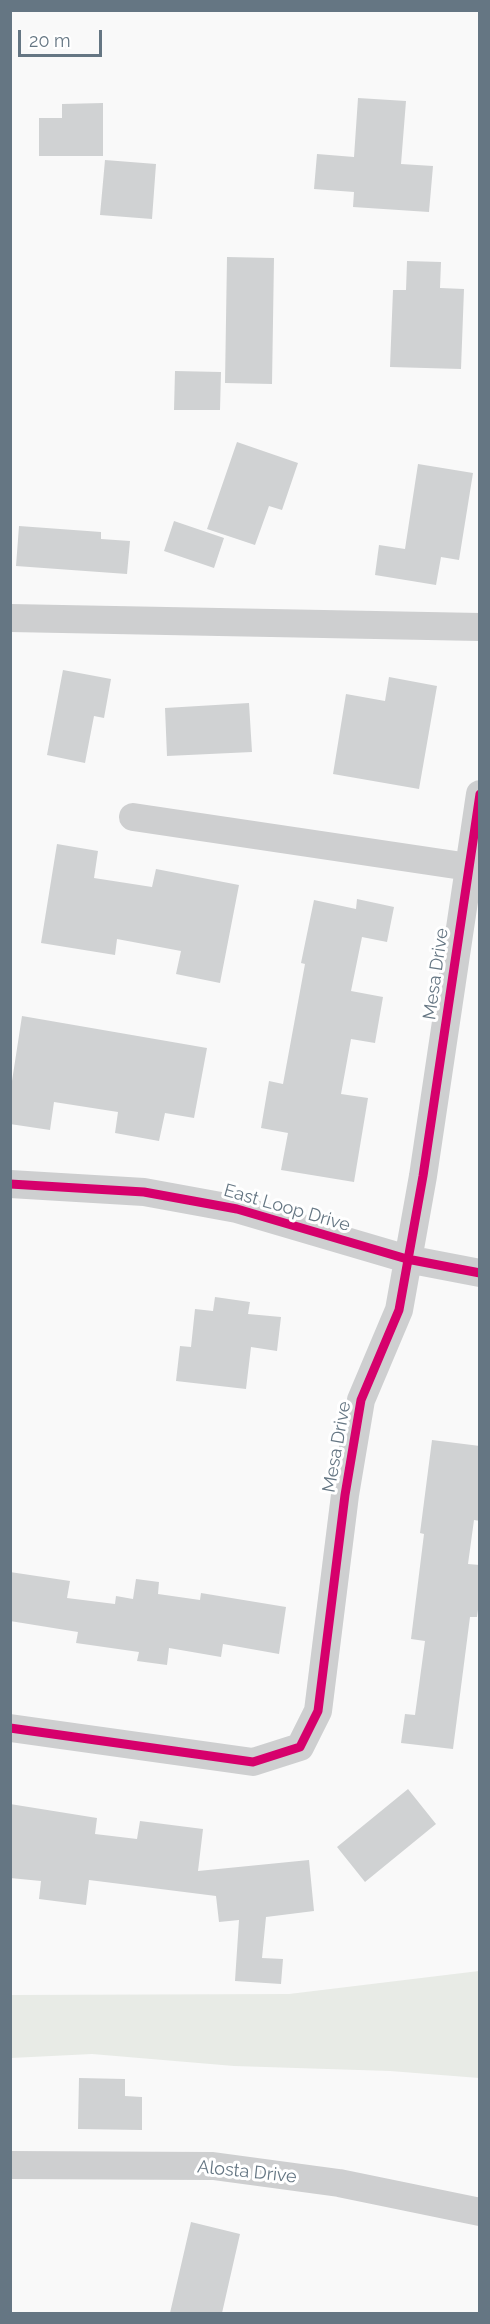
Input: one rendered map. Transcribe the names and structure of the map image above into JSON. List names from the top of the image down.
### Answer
{
  "streets": {
    "street": ["Mesa Drive", "East Loop Drive", "Alosta Drive"]
  },
  "crossings": [
    ["Mesa Drive", "East Loop Drive"]
  ],
  "scale_bar": "20 m"
}
